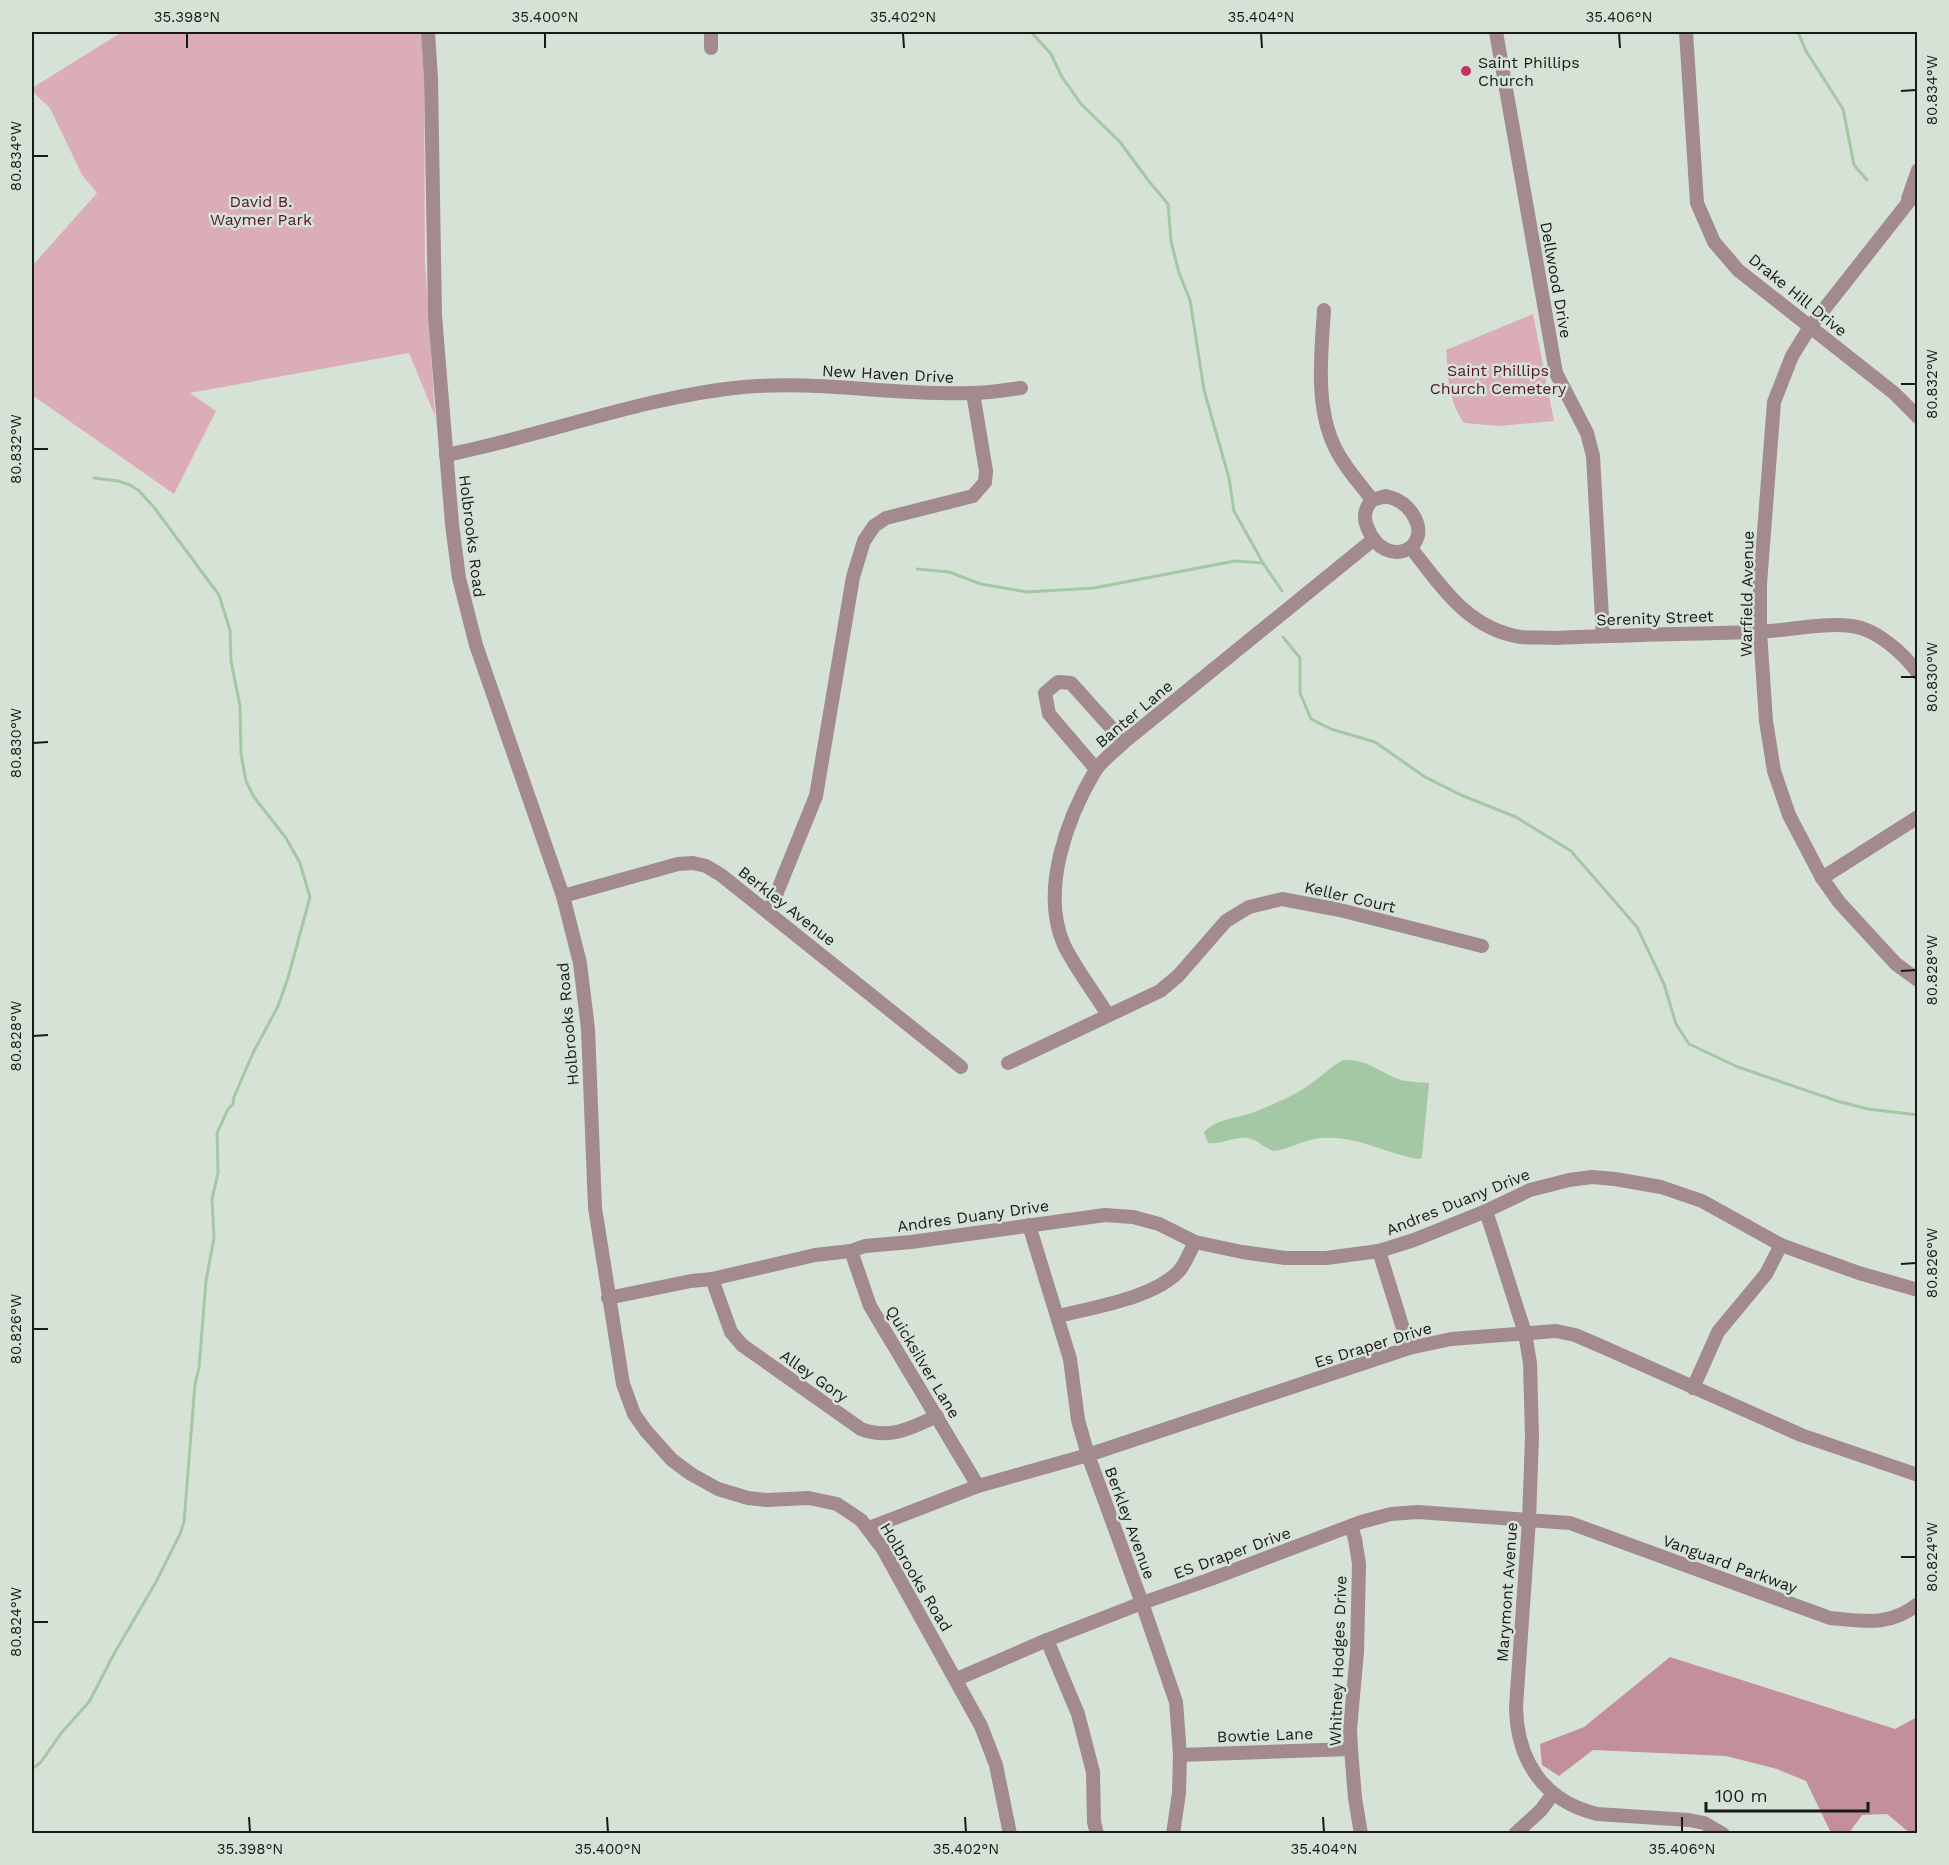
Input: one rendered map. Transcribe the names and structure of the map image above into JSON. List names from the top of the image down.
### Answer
{
  "streets": {
    "street": [
      "Dellwood Drive",
      "Drake Hill Drive",
      "New Haven Drive",
      "Holbrooks Road",
      "Warfield Avenue",
      "Serenity Street",
      "Banter Lane",
      "Keller Court",
      "Berkley Avenue",
      "Andres Duany Drive",
      "Es Draper Drive",
      "Quicksilver Lane",
      "Alley Gory",
      "ES Draper Drive",
      "Vanguard Parkway",
      "Marymont Avenue",
      "Whitney Hodges Drive",
      "Bowtie Lane"
    ]
  },
  "crossings": [
    ["Dellwood Drive", "Serenity Street"],
    ["Drake Hill Drive", "Warfield Avenue"],
    ["New Haven Drive", "Holbrooks Road"],
    ["New Haven Drive", "Berkley Avenue"],
    ["Holbrooks Road", "Berkley Avenue"],
    ["Holbrooks Road", "Andres Duany Drive"],
    ["Holbrooks Road", "Es Draper Drive"],
    ["Holbrooks Road", "ES Draper Drive"],
    ["Warfield Avenue", "Serenity Street"],
    ["Serenity Street", "Banter Lane"],
    ["Banter Lane", "Keller Court"],
    ["Berkley Avenue", "Andres Duany Drive"],
    ["Berkley Avenue", "Es Draper Drive"],
    ["Berkley Avenue", "ES Draper Drive"],
    ["Berkley Avenue", "Bowtie Lane"],
    ["Andres Duany Drive", "Quicksilver Lane"],
    ["Andres Duany Drive", "Alley Gory"],
    ["Andres Duany Drive", "Marymont Avenue"],
    ["Es Draper Drive", "Quicksilver Lane"],
    ["Es Draper Drive", "Marymont Avenue"],
    ["Quicksilver Lane", "Alley Gory"],
    ["ES Draper Drive", "Vanguard Parkway"],
    ["ES Draper Drive", "Marymont Avenue"],
    ["ES Draper Drive", "Whitney Hodges Drive"],
    ["Vanguard Parkway", "Marymont Avenue"],
    ["Whitney Hodges Drive", "Bowtie Lane"]
  ],
  "parks": ["David B. Waymer Park", "Saint Phillips Church Cemetery"],
  "places": ["Saint Phillips Church"],
  "scale_bar": "100 m",
  "coordinates": [
    "35.398°N",
    "35.400°N",
    "35.402°N",
    "35.404°N",
    "35.406°N",
    "80.834°W",
    "80.832°W",
    "80.830°W",
    "80.828°W",
    "80.826°W",
    "80.824°W"
  ]
}
